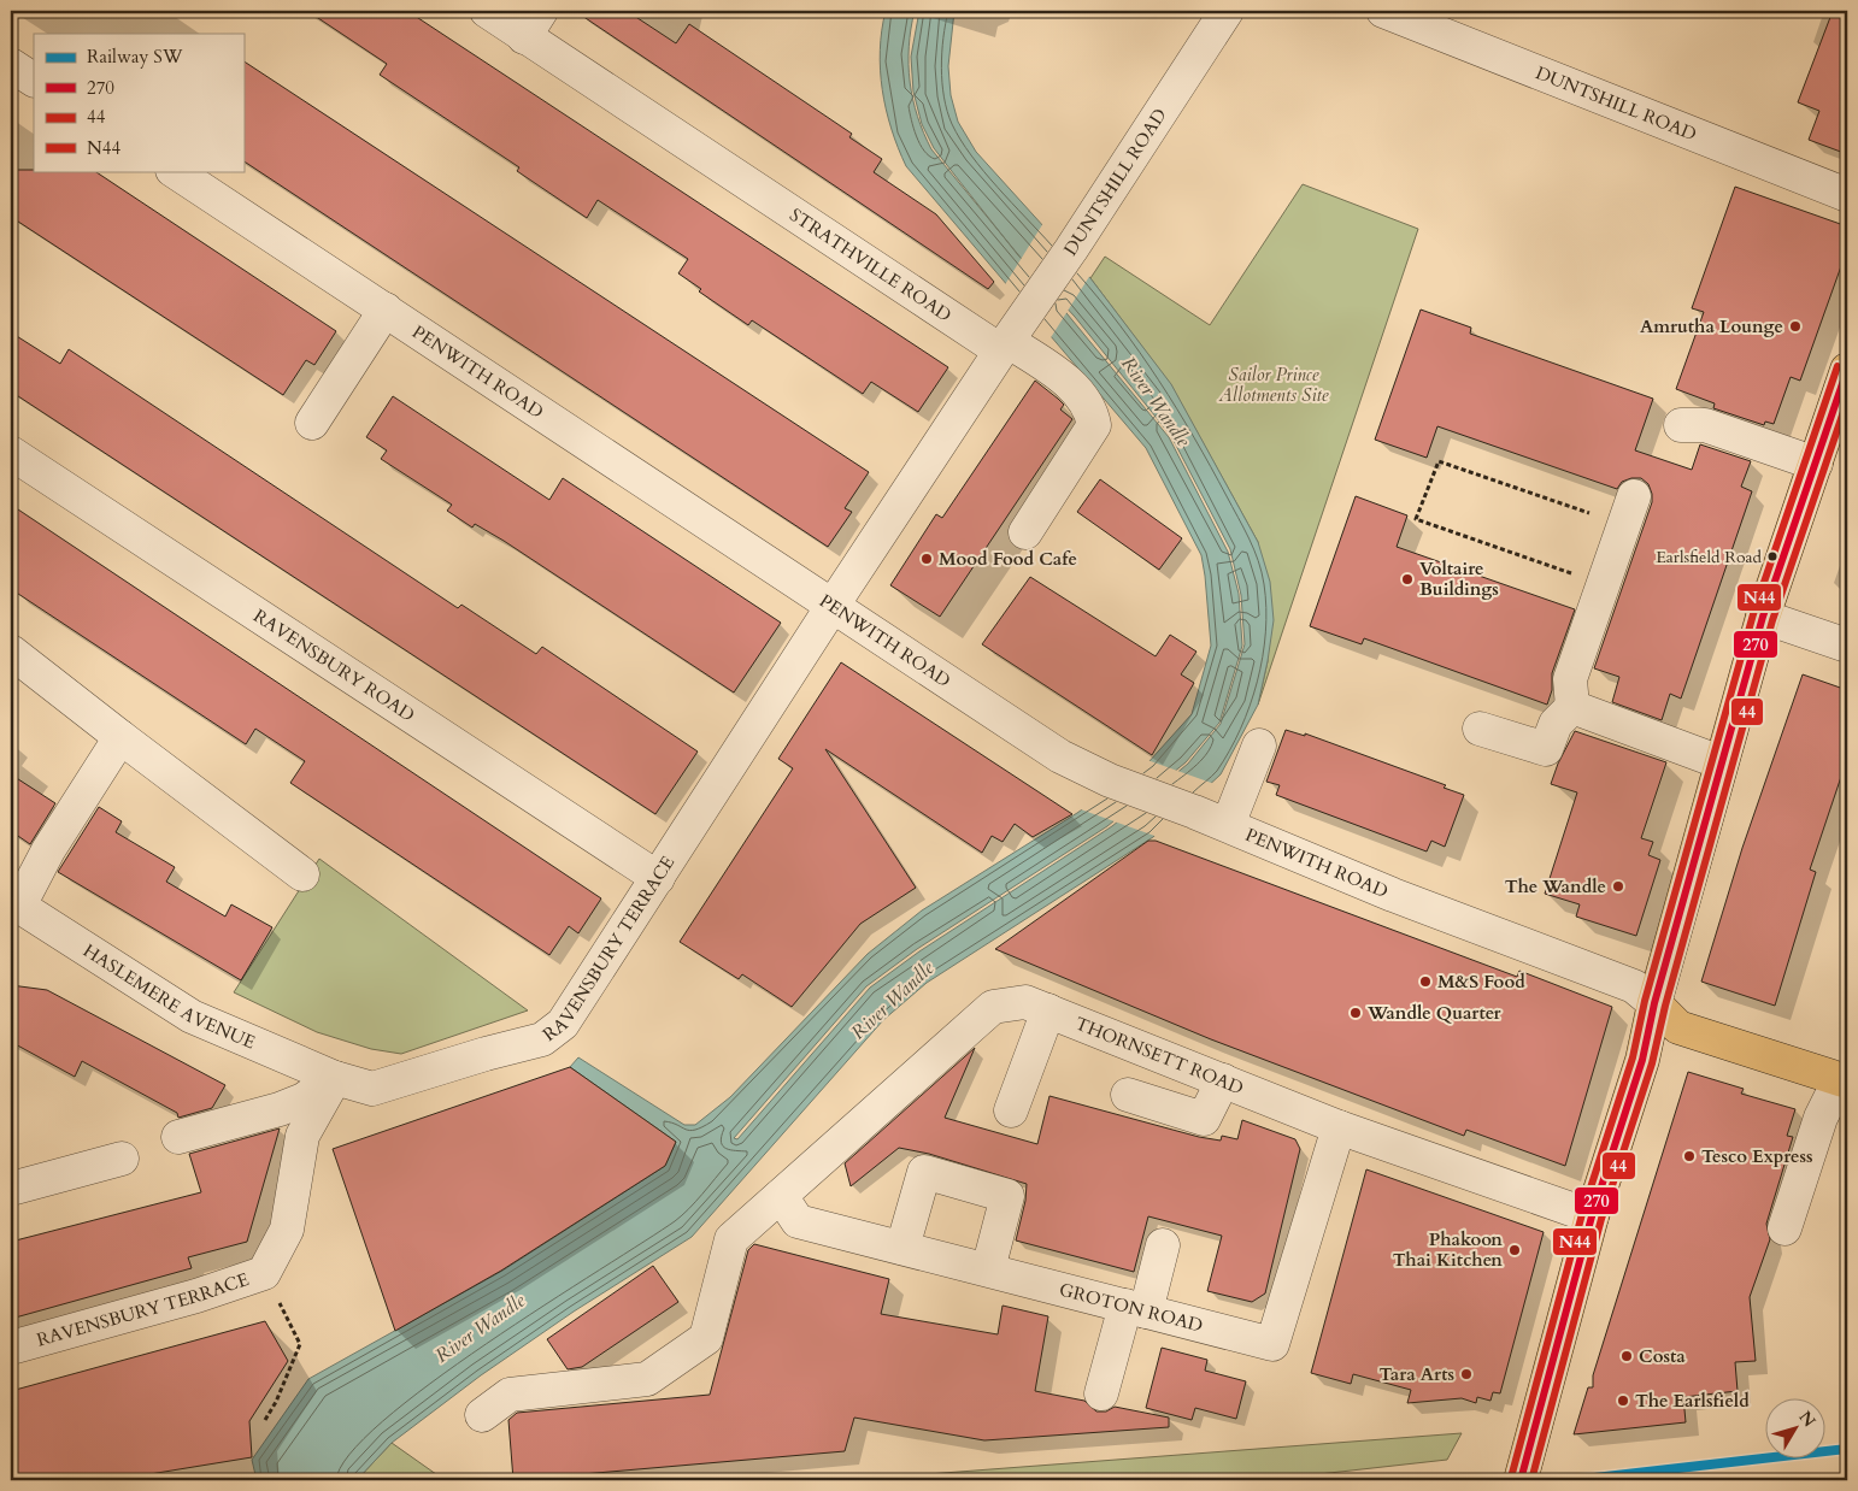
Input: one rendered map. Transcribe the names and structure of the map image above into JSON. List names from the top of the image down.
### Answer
{
  "streets": {
    "street": [
      "DUNTSHILL ROAD",
      "STRATHVILLE ROAD",
      "PENWITH ROAD",
      "RAVENSBURY ROAD",
      "RAVENSBURY TERRACE",
      "HASLEMERE AVENUE",
      "THORNSETT ROAD",
      "GROTON ROAD"
    ]
  },
  "crossings": [
    ["DUNTSHILL ROAD", "STRATHVILLE ROAD"],
    ["PENWITH ROAD", "RAVENSBURY TERRACE"],
    ["RAVENSBURY ROAD", "RAVENSBURY TERRACE"],
    ["RAVENSBURY TERRACE", "HASLEMERE AVENUE"],
    ["THORNSETT ROAD", "GROTON ROAD"]
  ],
  "water": ["River Wandle"],
  "parks": ["Sailor Prince Allotments Site"],
  "places": [
    "Amrutha Lounge",
    "Earlsfield Road",
    "Mood Food Cafe",
    "Voltaire Buildings",
    "The Wandle",
    "M&S Food",
    "Wandle Quarter",
    "Tesco Express",
    "Phakoon Thai Kitchen",
    "Costa",
    "Tara Arts",
    "The Earlsfield"
  ],
  "lines": [
    "transit line N44",
    "transit line 270",
    "transit line 44",
    "rail line SW"
  ],
  "legend": [
    "Railway SW",
    "270",
    "44",
    "N44"
  ],
  "north": "top right"
}
